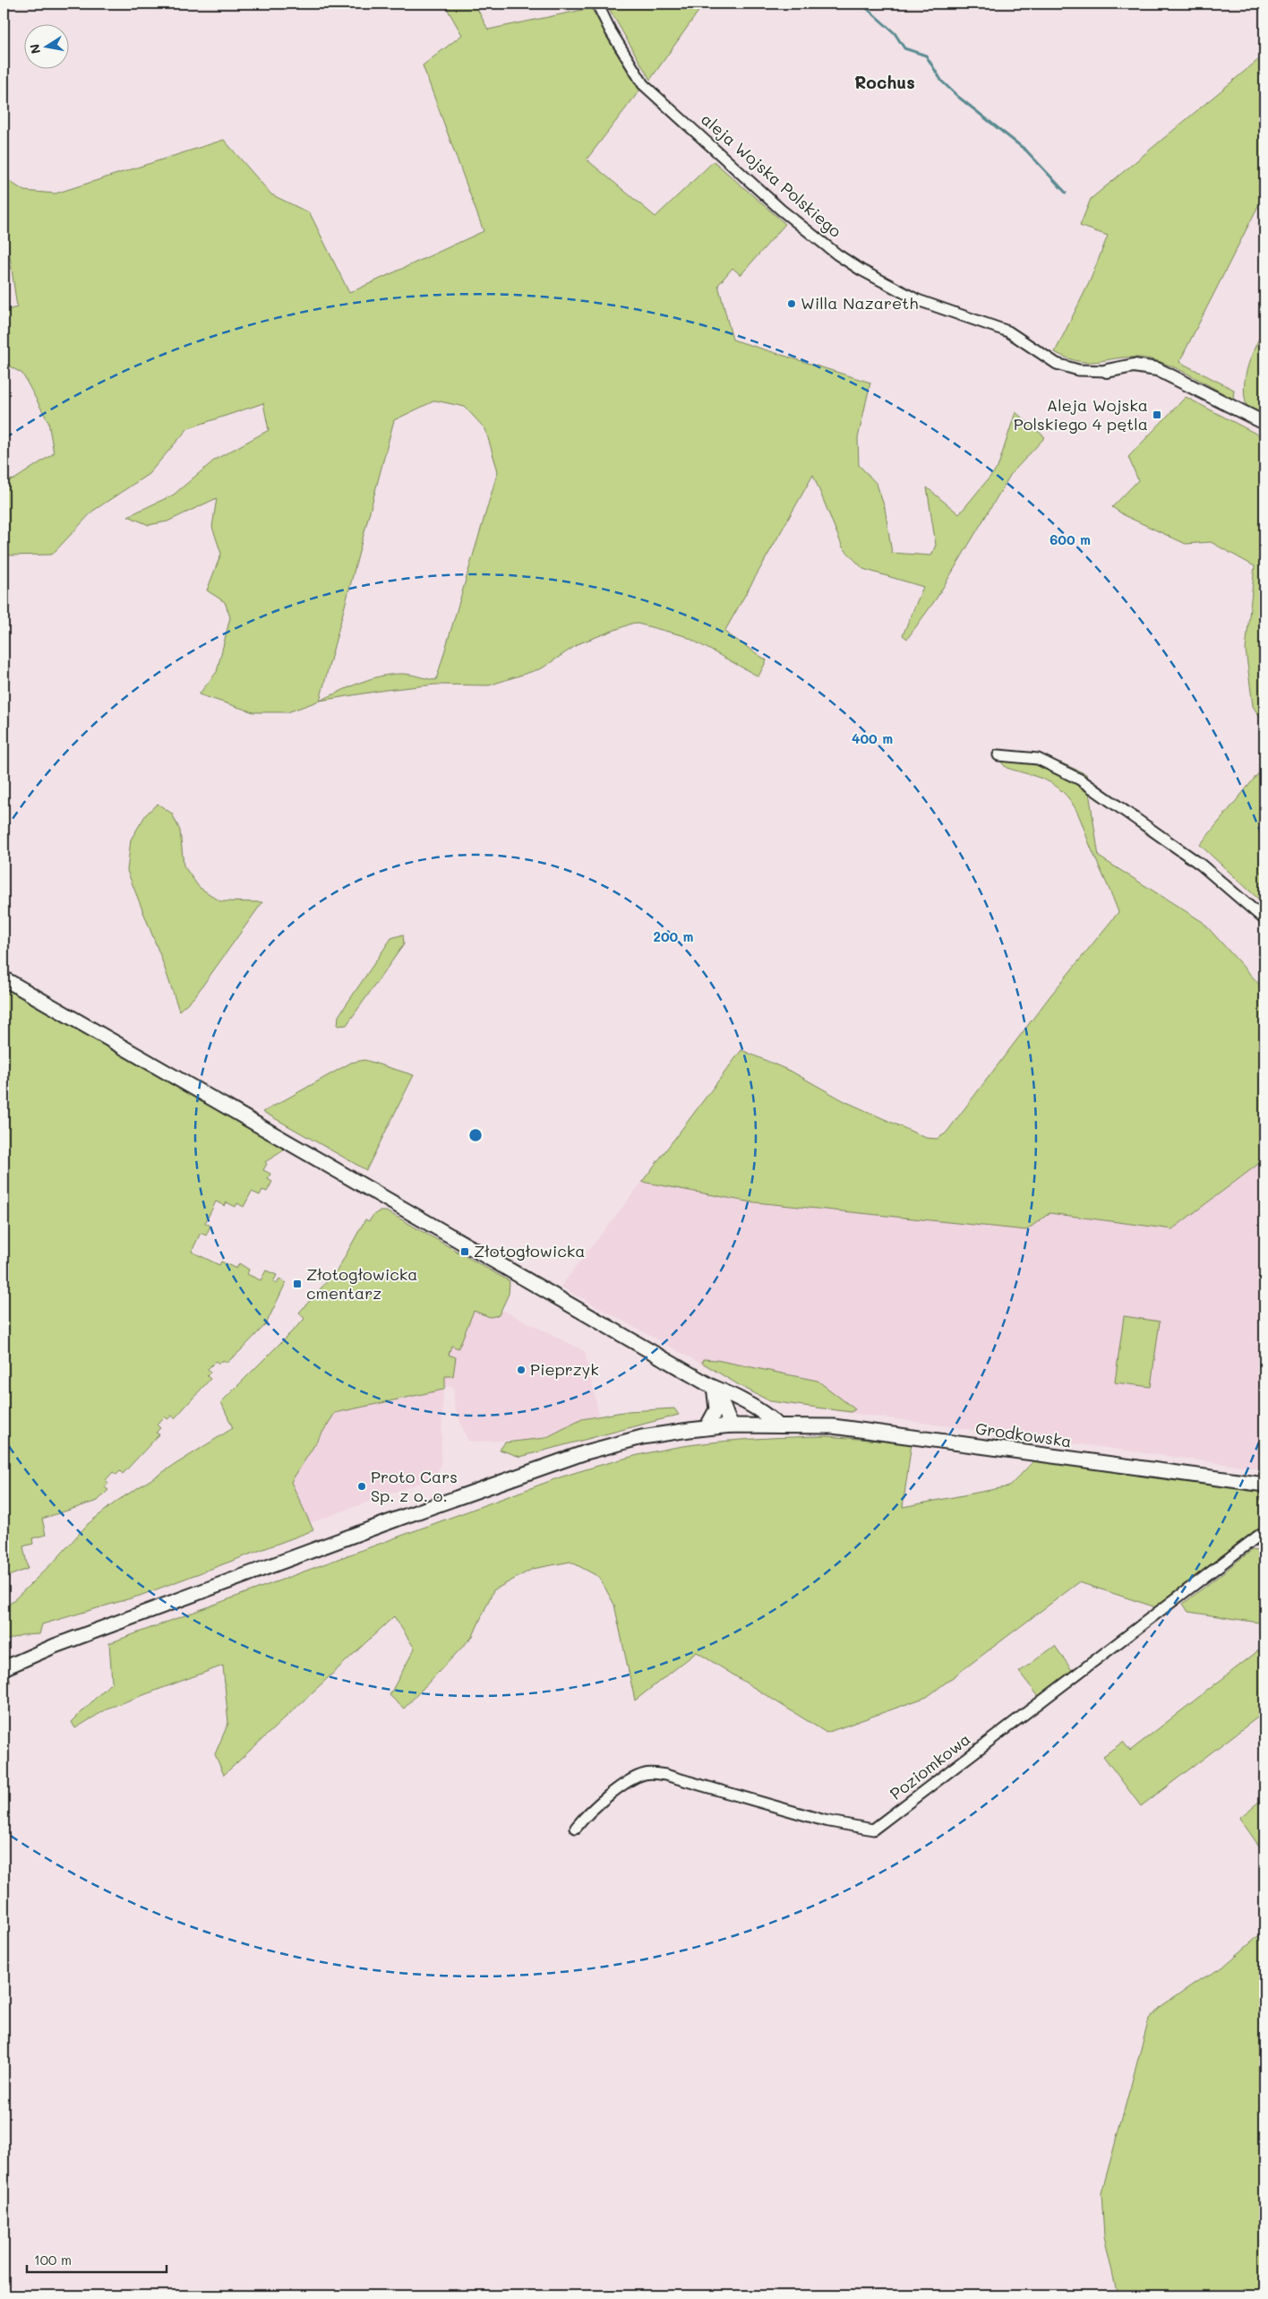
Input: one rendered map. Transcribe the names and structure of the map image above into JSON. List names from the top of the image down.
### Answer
{
  "streets": {
    "main road": ["Grodkowska"],
    "street": ["aleja Wojska Polskiego", "Poziomkowa"]
  },
  "districts": ["Rochus"],
  "places": {
    "other": ["Willa Nazareth", "Pieprzyk", "Proto Cars Sp. z o. o."],
    "transit": ["Aleja Wojska Polskiego 4 pętla", "Złotogłowicka", "Złotogłowicka cmentarz"]
  },
  "scale_bar": "100 m",
  "north": "left",
  "rings": ["600 m", "400 m", "200 m"]
}
